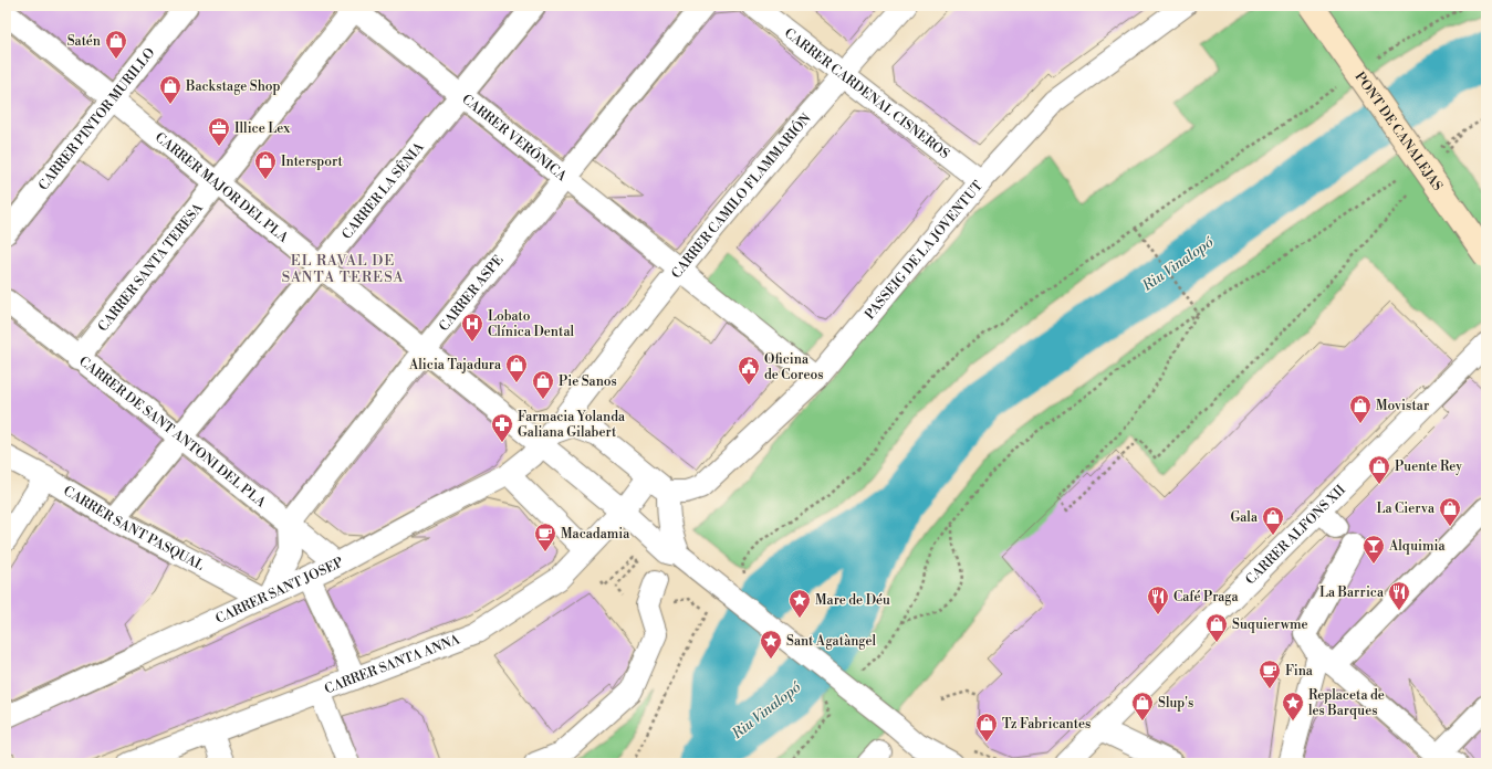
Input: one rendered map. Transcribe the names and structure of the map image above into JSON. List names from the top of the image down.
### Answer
{
  "streets": {
    "main road": ["PONT DE CANALEJAS"],
    "street": [
      "CARRER CARDENAL CISNEROS",
      "CARRER PINTOR MURILLO",
      "CARRER VERÓNICA",
      "CARRER MAJOR DEL PLA",
      "CARRER LA SÉNIA",
      "CARRER CAMILO FLAMMARIÓN",
      "PASSEIG DE LA JOVENTUT",
      "CARRER SANTA TERESA",
      "CARRER ASPE",
      "CARRER DE SANT ANTONI DEL PLA",
      "CARRER SANT PASQUAL",
      "CARRER ALFONS XII",
      "CARRER SANT JOSEP",
      "CARRER SANTA ANNA"
    ]
  },
  "crossings": [
    ["CARRER CARDENAL CISNEROS", "CARRER CAMILO FLAMMARIÓN"],
    ["CARRER CARDENAL CISNEROS", "PASSEIG DE LA JOVENTUT"],
    ["CARRER PINTOR MURILLO", "CARRER MAJOR DEL PLA"],
    ["CARRER VERÓNICA", "CARRER LA SÉNIA"],
    ["CARRER VERÓNICA", "CARRER CAMILO FLAMMARIÓN"],
    ["CARRER VERÓNICA", "PASSEIG DE LA JOVENTUT"],
    ["CARRER VERÓNICA", "CARRER SANTA TERESA"],
    ["CARRER VERÓNICA", "CARRER ASPE"],
    ["CARRER MAJOR DEL PLA", "CARRER LA SÉNIA"],
    ["CARRER MAJOR DEL PLA", "CARRER CAMILO FLAMMARIÓN"],
    ["CARRER MAJOR DEL PLA", "CARRER SANTA TERESA"],
    ["CARRER MAJOR DEL PLA", "CARRER ASPE"],
    ["CARRER MAJOR DEL PLA", "CARRER SANT JOSEP"],
    ["CARRER MAJOR DEL PLA", "CARRER SANTA ANNA"],
    ["CARRER LA SÉNIA", "CARRER DE SANT ANTONI DEL PLA"],
    ["CARRER LA SÉNIA", "CARRER SANT PASQUAL"],
    ["CARRER CAMILO FLAMMARIÓN", "CARRER SANT JOSEP"],
    ["CARRER SANTA TERESA", "CARRER DE SANT ANTONI DEL PLA"],
    ["CARRER ASPE", "CARRER DE SANT ANTONI DEL PLA"],
    ["CARRER DE SANT ANTONI DEL PLA", "CARRER SANT JOSEP"],
    ["CARRER SANT PASQUAL", "CARRER SANT JOSEP"]
  ],
  "districts": ["EL RAVAL DE SANTA TERESA"],
  "water": ["Riu Vinalopó"],
  "places": {
    "shop": [
      "Satén",
      "Backstage Shop",
      "Intersport",
      "Alicia Tajadura",
      "Pie Sanos",
      "Movistar",
      "Puente Rey",
      "La Cierva",
      "Gala",
      "Suquierwme",
      "Slup's",
      "Tz Fabricantes"
    ],
    "office": ["Illice Lex"],
    "hospital": ["Lobato Clínica Dental"],
    "public building": ["Oficina de Coreos"],
    "pharmacy": ["Farmacia Yolanda Galiana Gilabert"],
    "cafe": ["Macadamia", "Fina"],
    "bar": ["Alquimia"],
    "restaurant": ["La Barrica", "Café Praga"],
    "place": ["Mare de Déu", "Sant Agatàngel", "Replaceta de les Barques"]
  }
}
